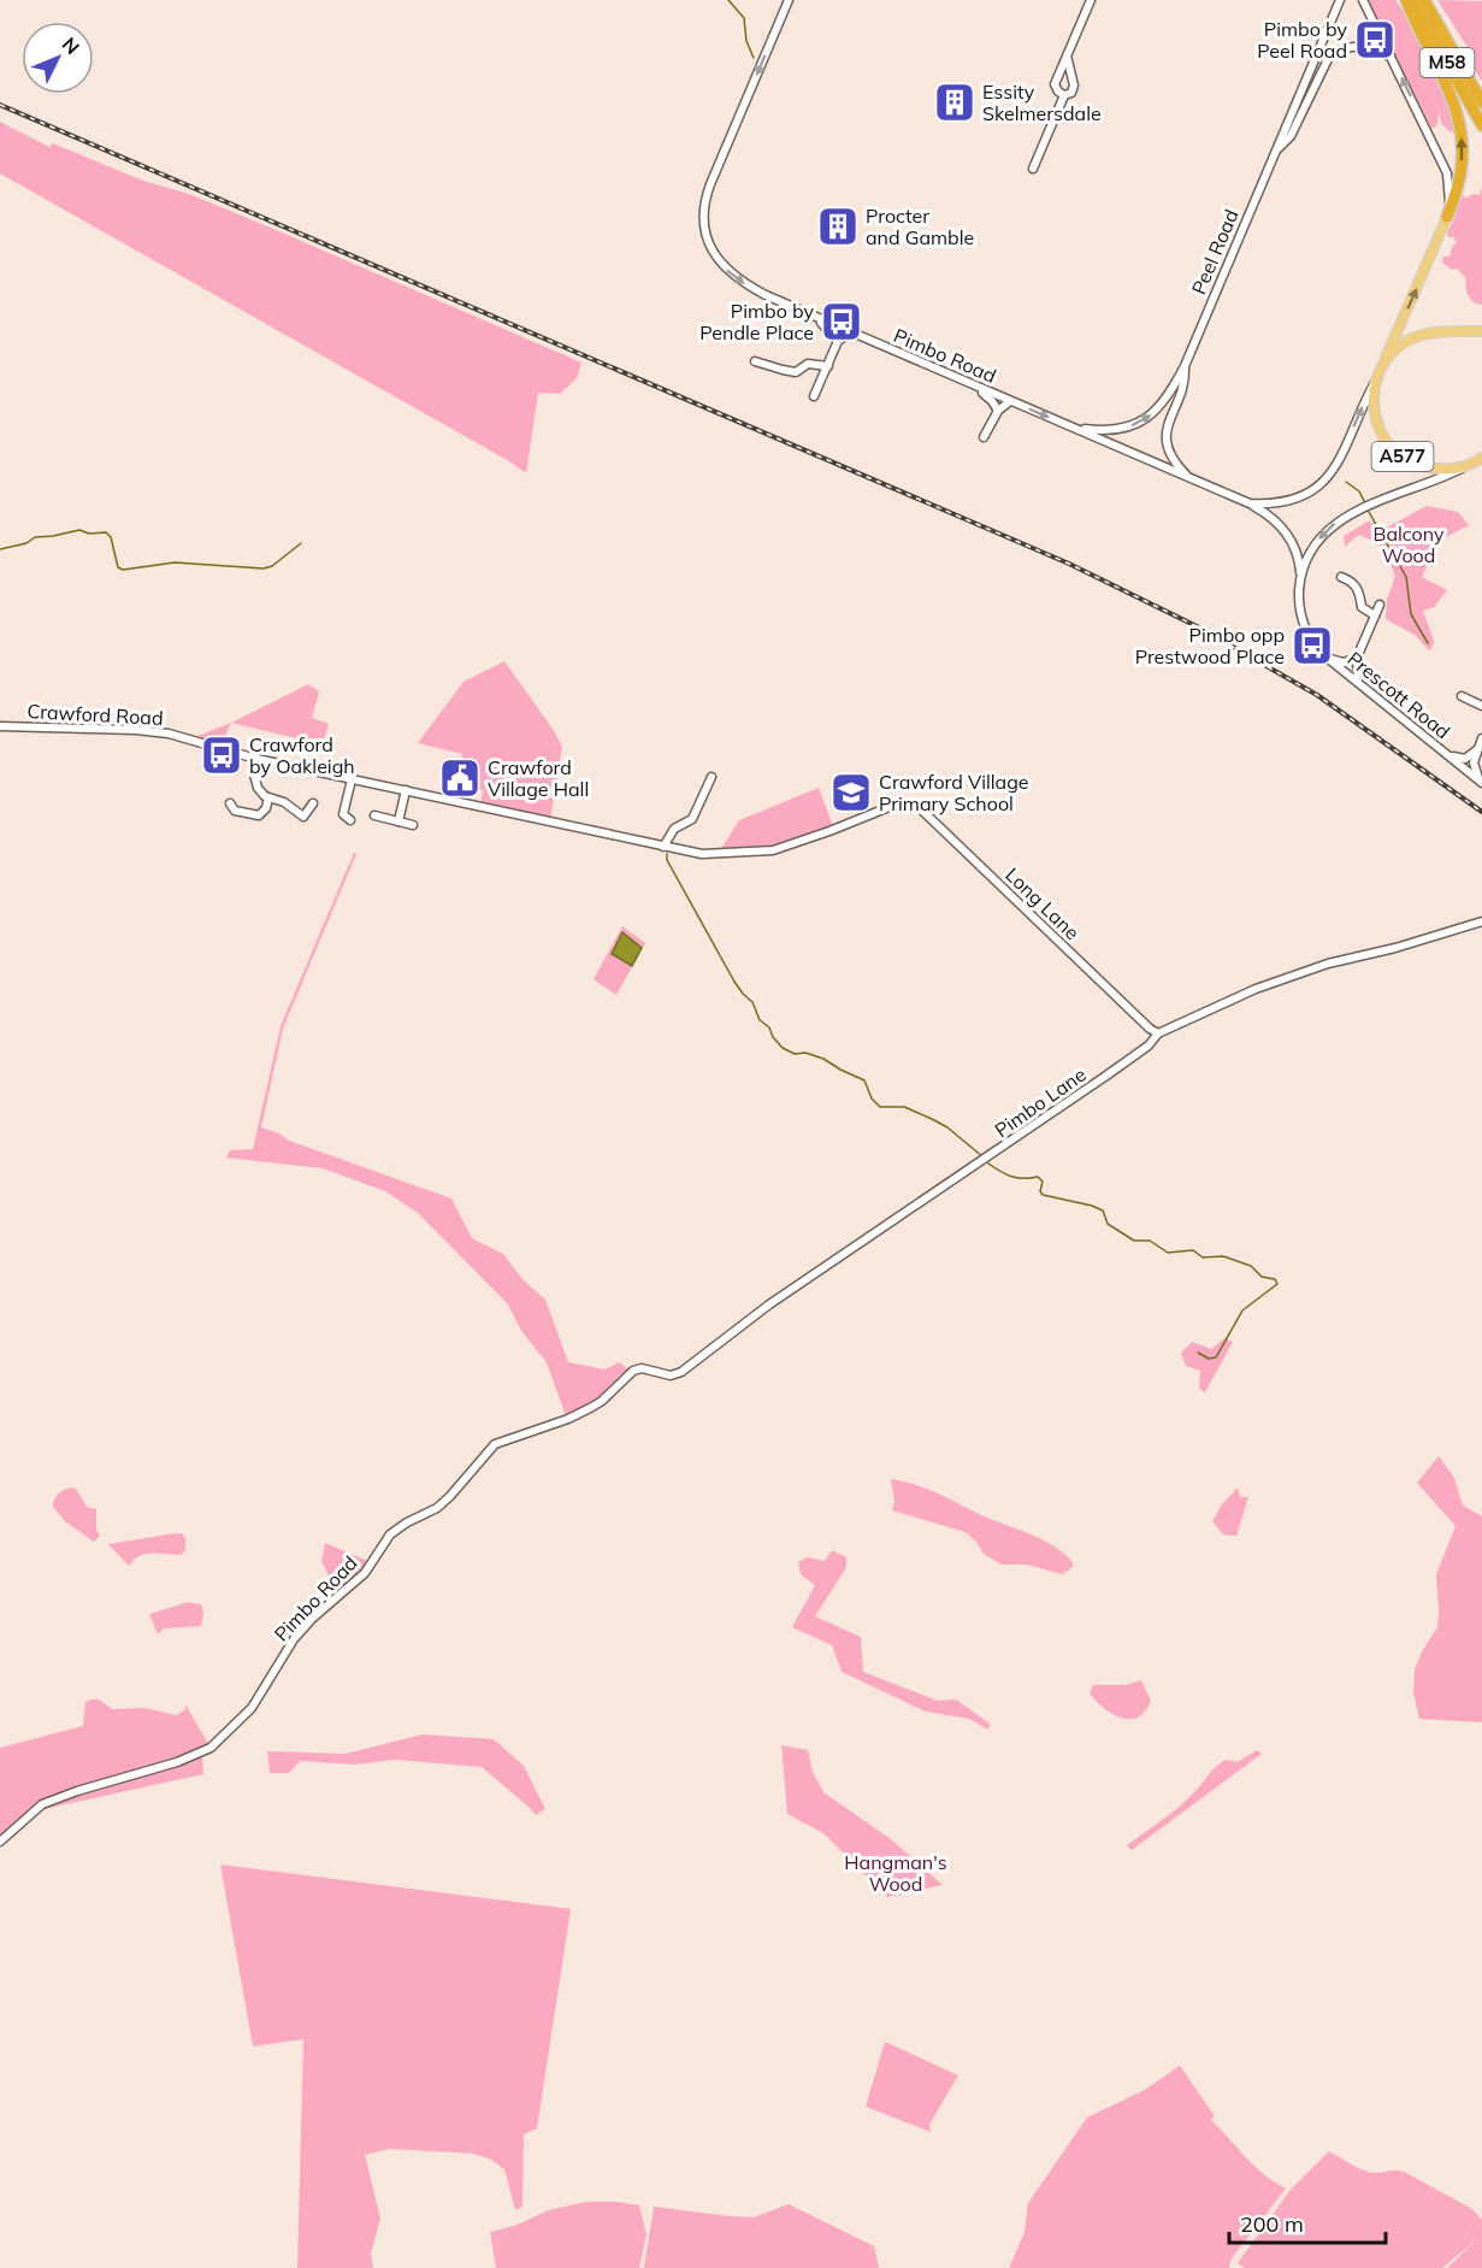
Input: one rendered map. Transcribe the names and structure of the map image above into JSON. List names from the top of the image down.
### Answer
{
  "streets": {
    "highway": ["M58"],
    "main road": ["A577"],
    "street": [
      "Peel Road",
      "Pimbo Road",
      "Prescott Road",
      "Crawford Road",
      "Long Lane",
      "Pimbo Lane"
    ]
  },
  "crossings": [
    ["Peel Road", "Pimbo Road"],
    ["Pimbo Road", "A577"],
    ["Pimbo Road", "Pimbo Lane"],
    ["A577", "Prescott Road"],
    ["Crawford Road", "Long Lane"],
    ["Long Lane", "Pimbo Lane"]
  ],
  "one_way": ["Prescott Road"],
  "parks": ["Balcony Wood", "Hangman's Wood"],
  "places": {
    "bus stop": [
      "Pimbo by Peel Road",
      "Pimbo by Pendle Place",
      "Pimbo opp Prestwood Place",
      "Crawford by Oakleigh"
    ],
    "building": ["Essity Skelmersdale", "Procter and Gamble"],
    "public building": ["Crawford Village Hall"],
    "school or university": ["Crawford Village Primary School"]
  },
  "scale_bar": "200 m",
  "north": "top right"
}
